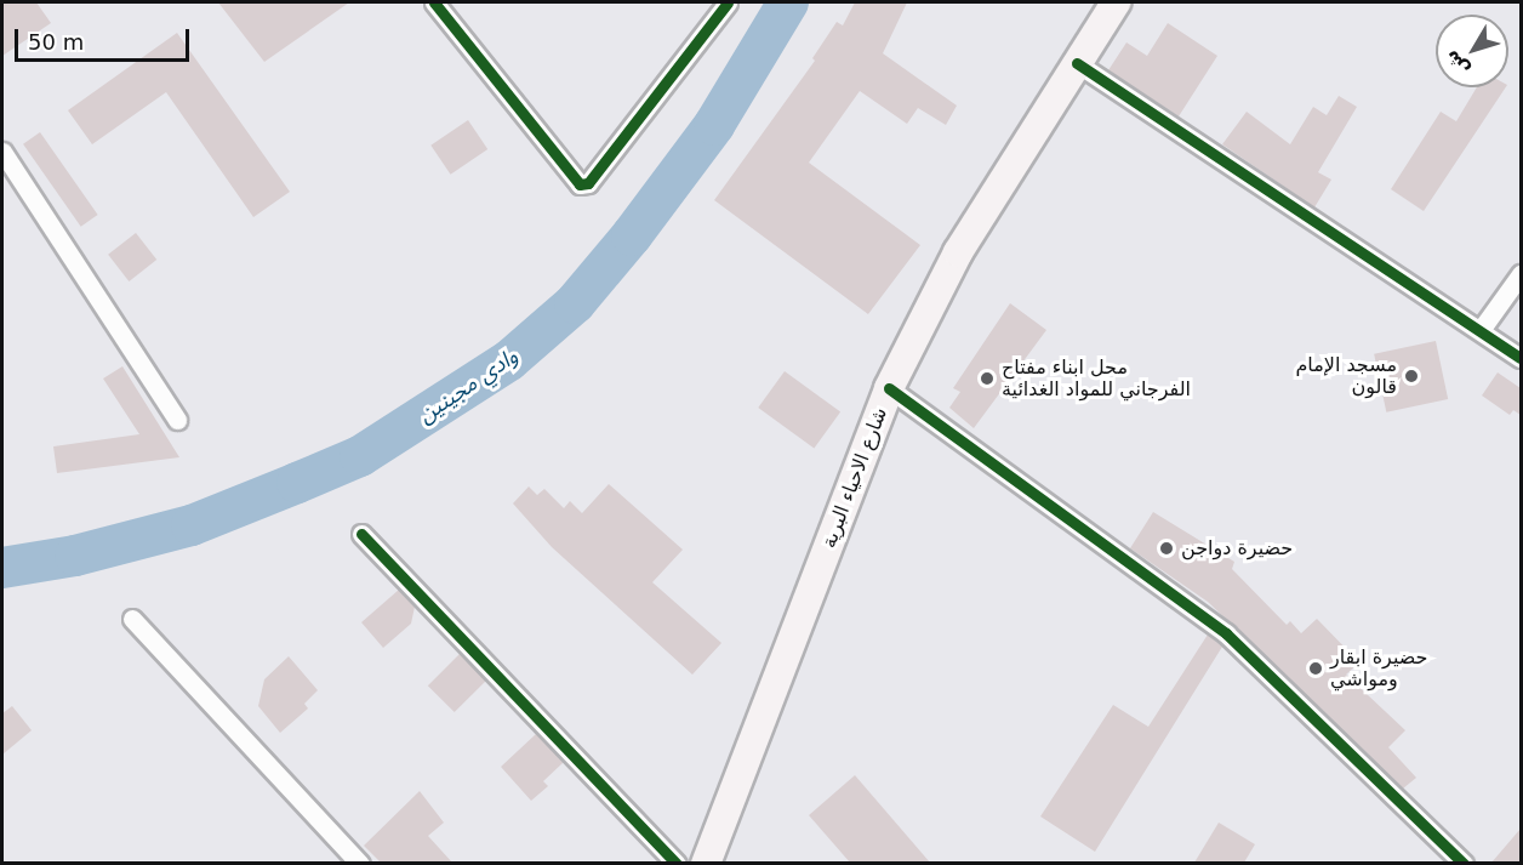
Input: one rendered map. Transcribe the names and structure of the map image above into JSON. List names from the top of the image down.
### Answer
{
  "streets": {
    "main road": ["شارع الاحياء البرية"]
  },
  "water": ["وادي مجينين"],
  "places": [
    "مسجد الإمام قالون",
    "محل ابناء مفتاح الفرجاني للمواد الغدائية",
    "حضيرة دواجن",
    "حضيرة ابقار ومواشي"
  ],
  "scale_bar": "50 m",
  "north": "bottom left"
}
